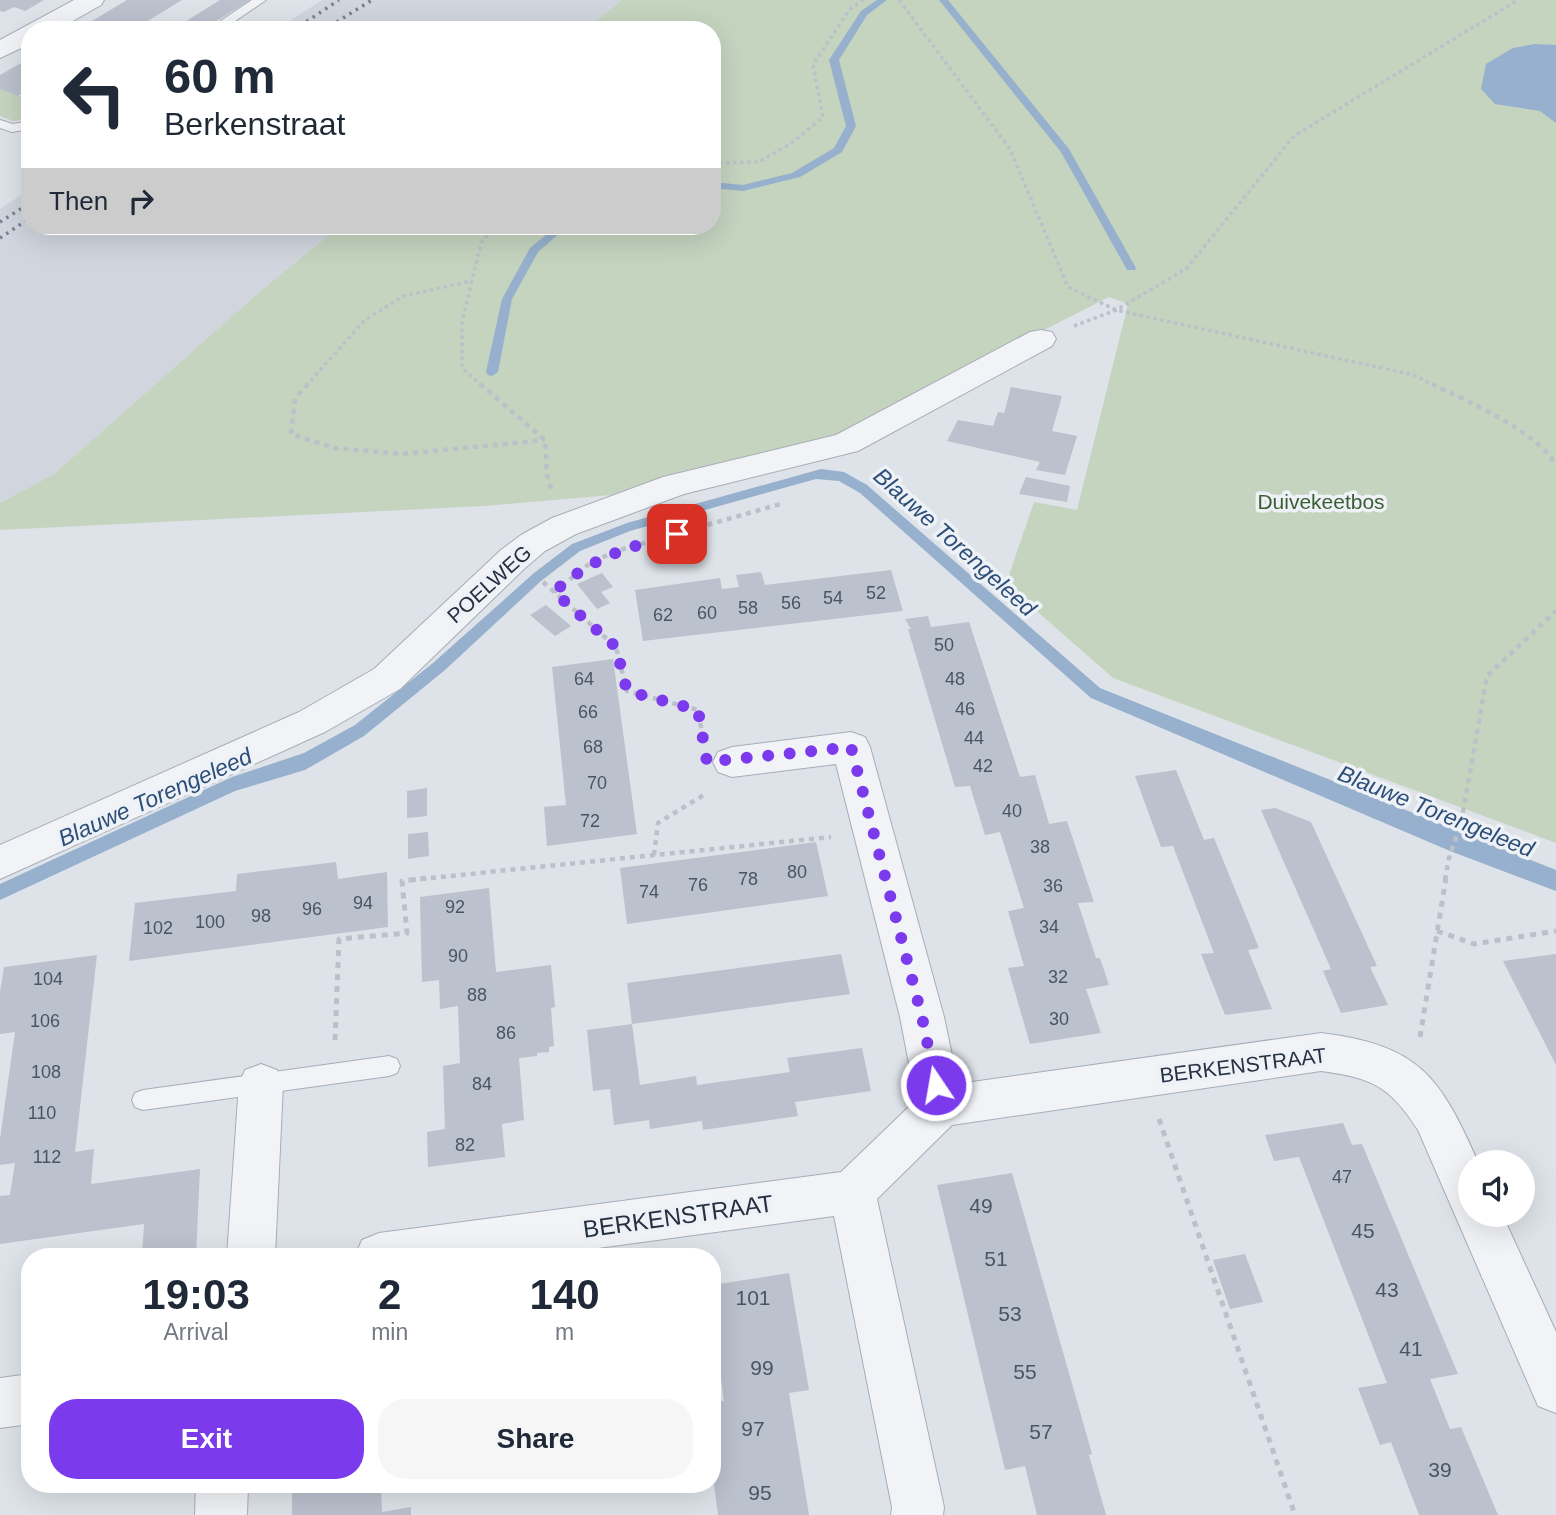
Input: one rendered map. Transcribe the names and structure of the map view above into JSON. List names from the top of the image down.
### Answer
{
  "streets": {
    "street": ["POELWEG", "BERKENSTRAAT"]
  },
  "water": ["Blauwe Torengeleed"],
  "parks": ["Duivekeetbos"],
  "house_numbers": [
    "52",
    "54",
    "56",
    "58",
    "60",
    "62",
    "50",
    "64",
    "48",
    "46",
    "66",
    "44",
    "68",
    "42",
    "70",
    "40",
    "72",
    "38",
    "80",
    "78",
    "76",
    "36",
    "74",
    "94",
    "92",
    "96",
    "98",
    "100",
    "34",
    "102",
    "90",
    "32",
    "104",
    "88",
    "30",
    "106",
    "86",
    "108",
    "84",
    "110",
    "82",
    "112",
    "47",
    "49",
    "45",
    "51",
    "43",
    "101",
    "53",
    "41",
    "99",
    "55",
    "97",
    "57",
    "39",
    "95"
  ],
  "page": {
    "turn": ["60 m", "Berkenstraat"],
    "then": "Then",
    "eta": [
      "19:03",
      "Arrival",
      "2",
      "min",
      "140",
      "m"
    ],
    "buttons": ["Exit", "Share"]
  }
}
